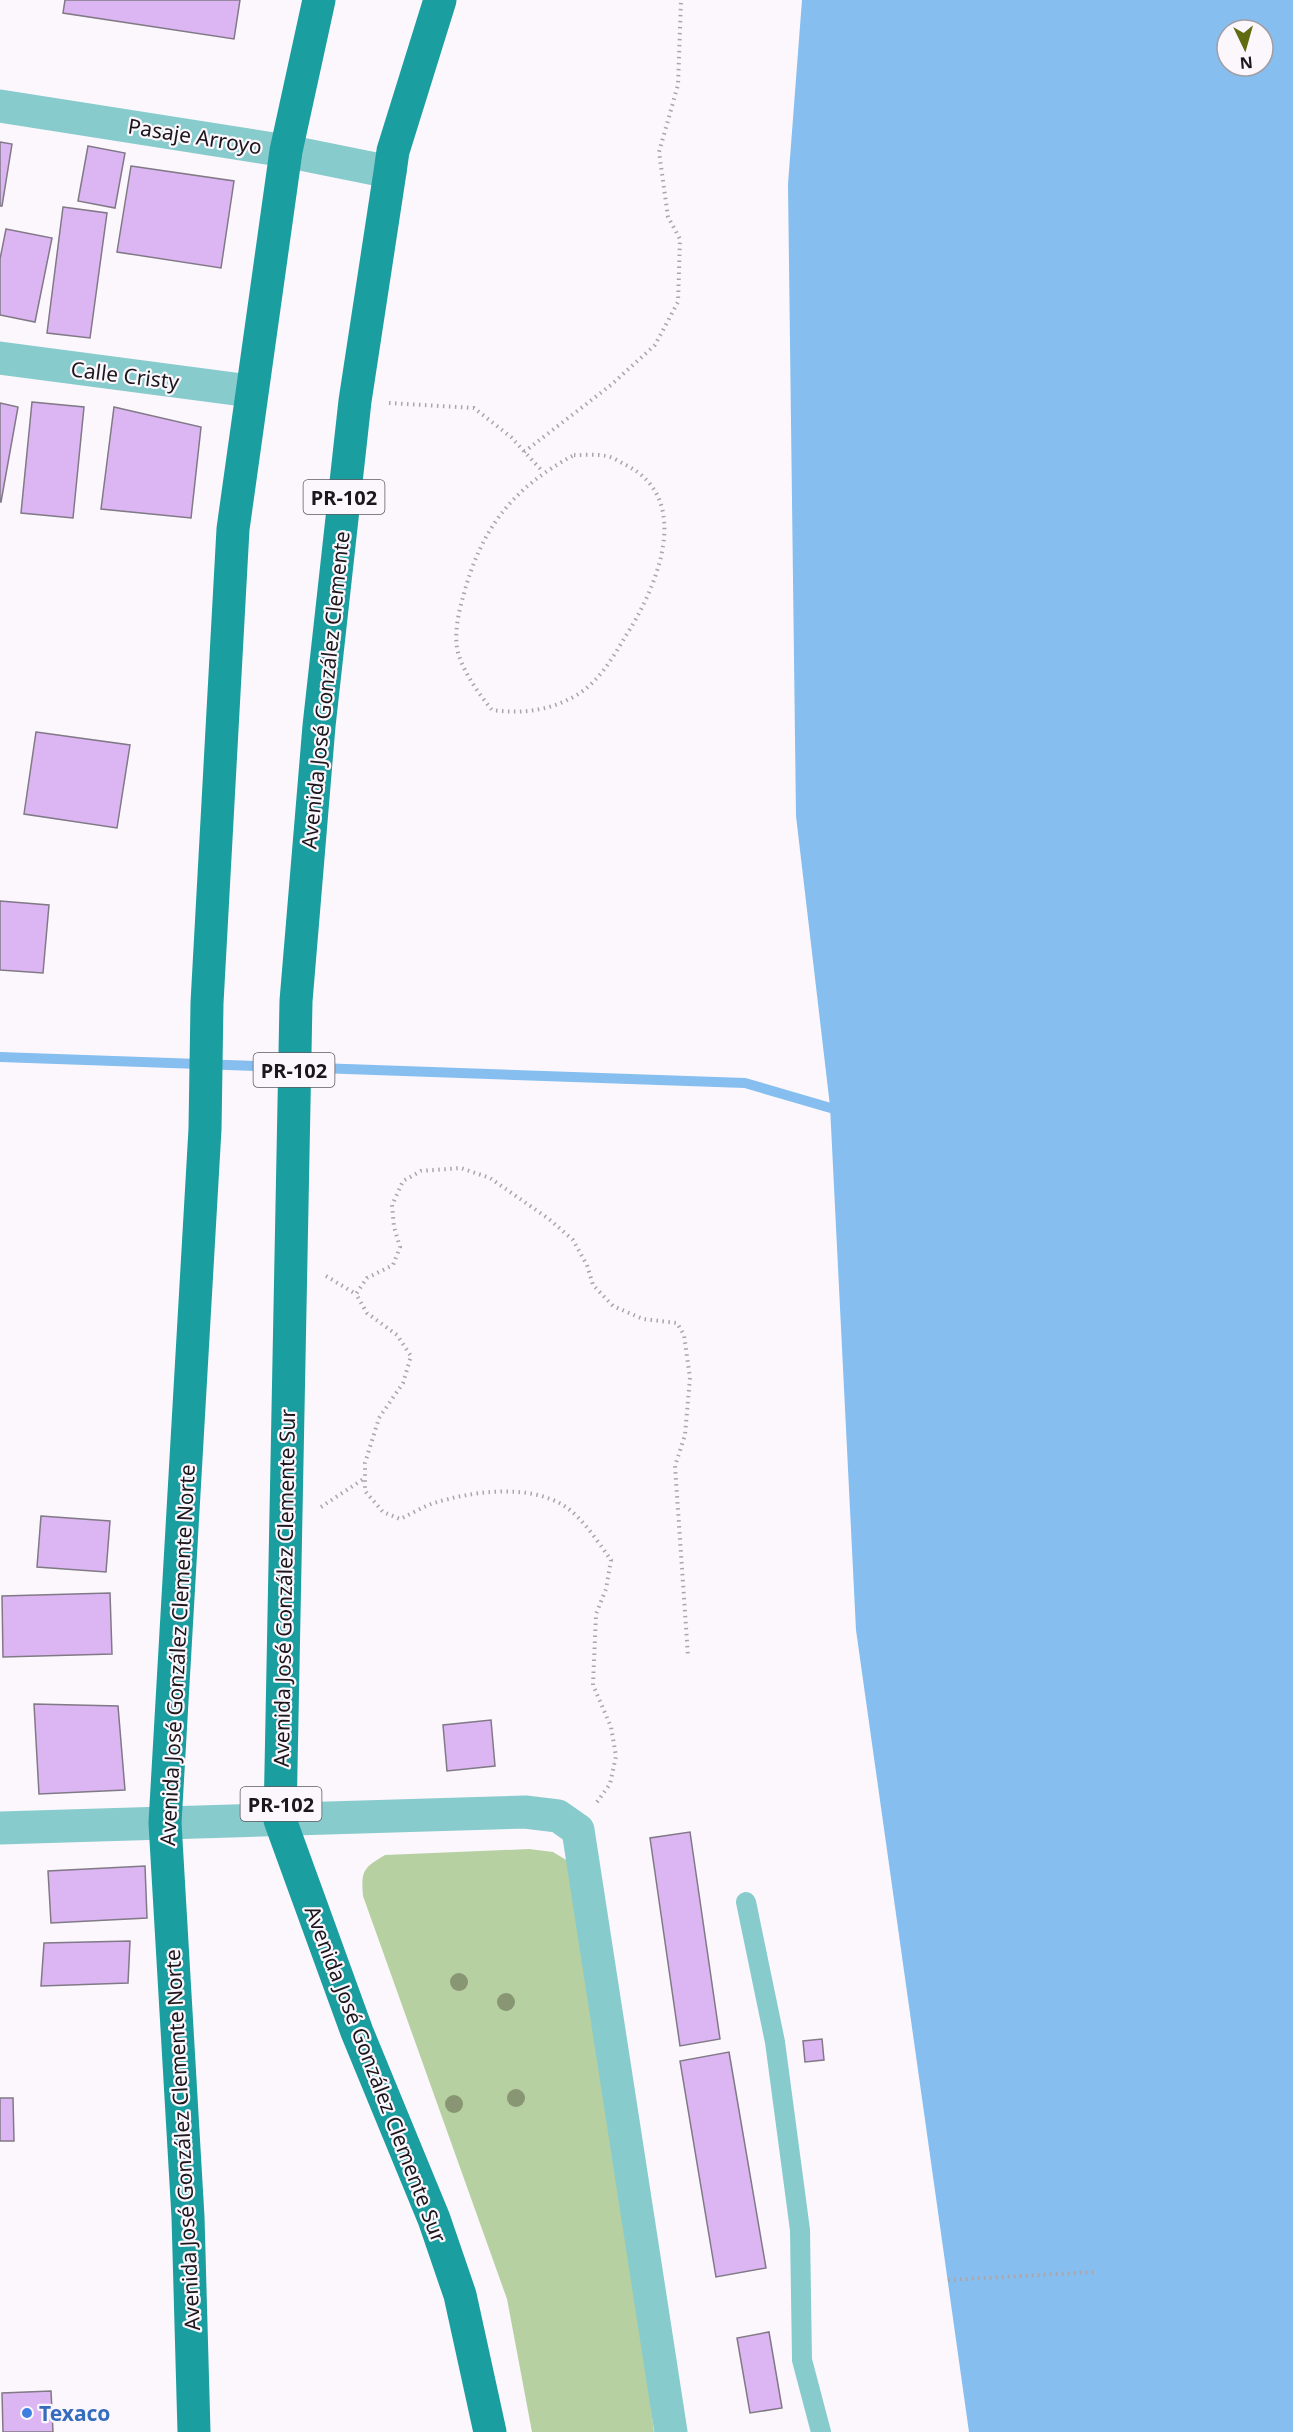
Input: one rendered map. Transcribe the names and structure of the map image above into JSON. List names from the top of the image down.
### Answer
{
  "streets": {
    "main road": [
      "PR-102",
      "Avenida José González Clemente",
      "Avenida José González Clemente Sur",
      "Avenida José González Clemente Norte"
    ],
    "street": ["Pasaje Arroyo", "Calle Cristy"]
  },
  "crossings": [
    ["Pasaje Arroyo", "Avenida José González Clemente"],
    ["Calle Cristy", "Avenida José González Clemente Norte"],
    ["Avenida José González Clemente", "Avenida José González Clemente Sur"]
  ],
  "places": ["Texaco"],
  "north": "bottom"
}
